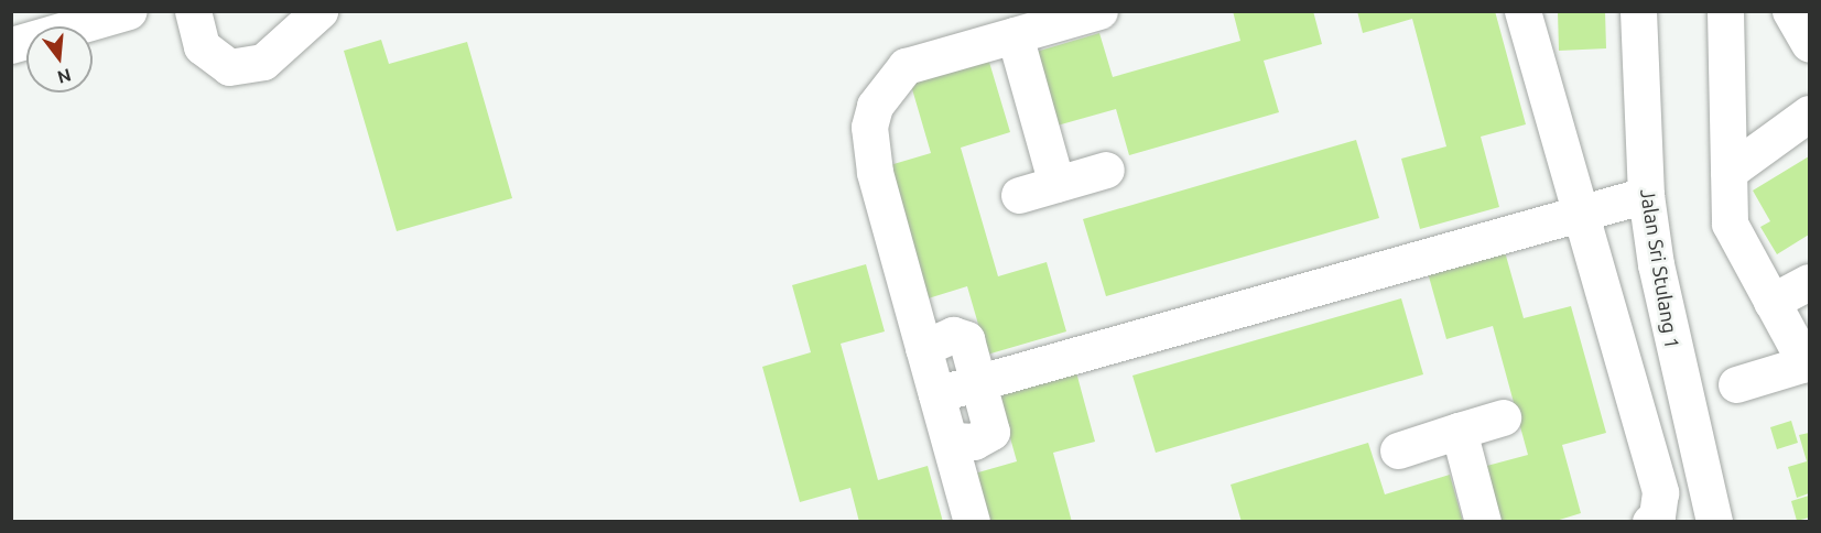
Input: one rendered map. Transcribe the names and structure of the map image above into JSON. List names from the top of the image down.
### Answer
{
  "streets": {
    "street": ["Jalan Sri Stulang 1"]
  },
  "north": "bottom"
}
